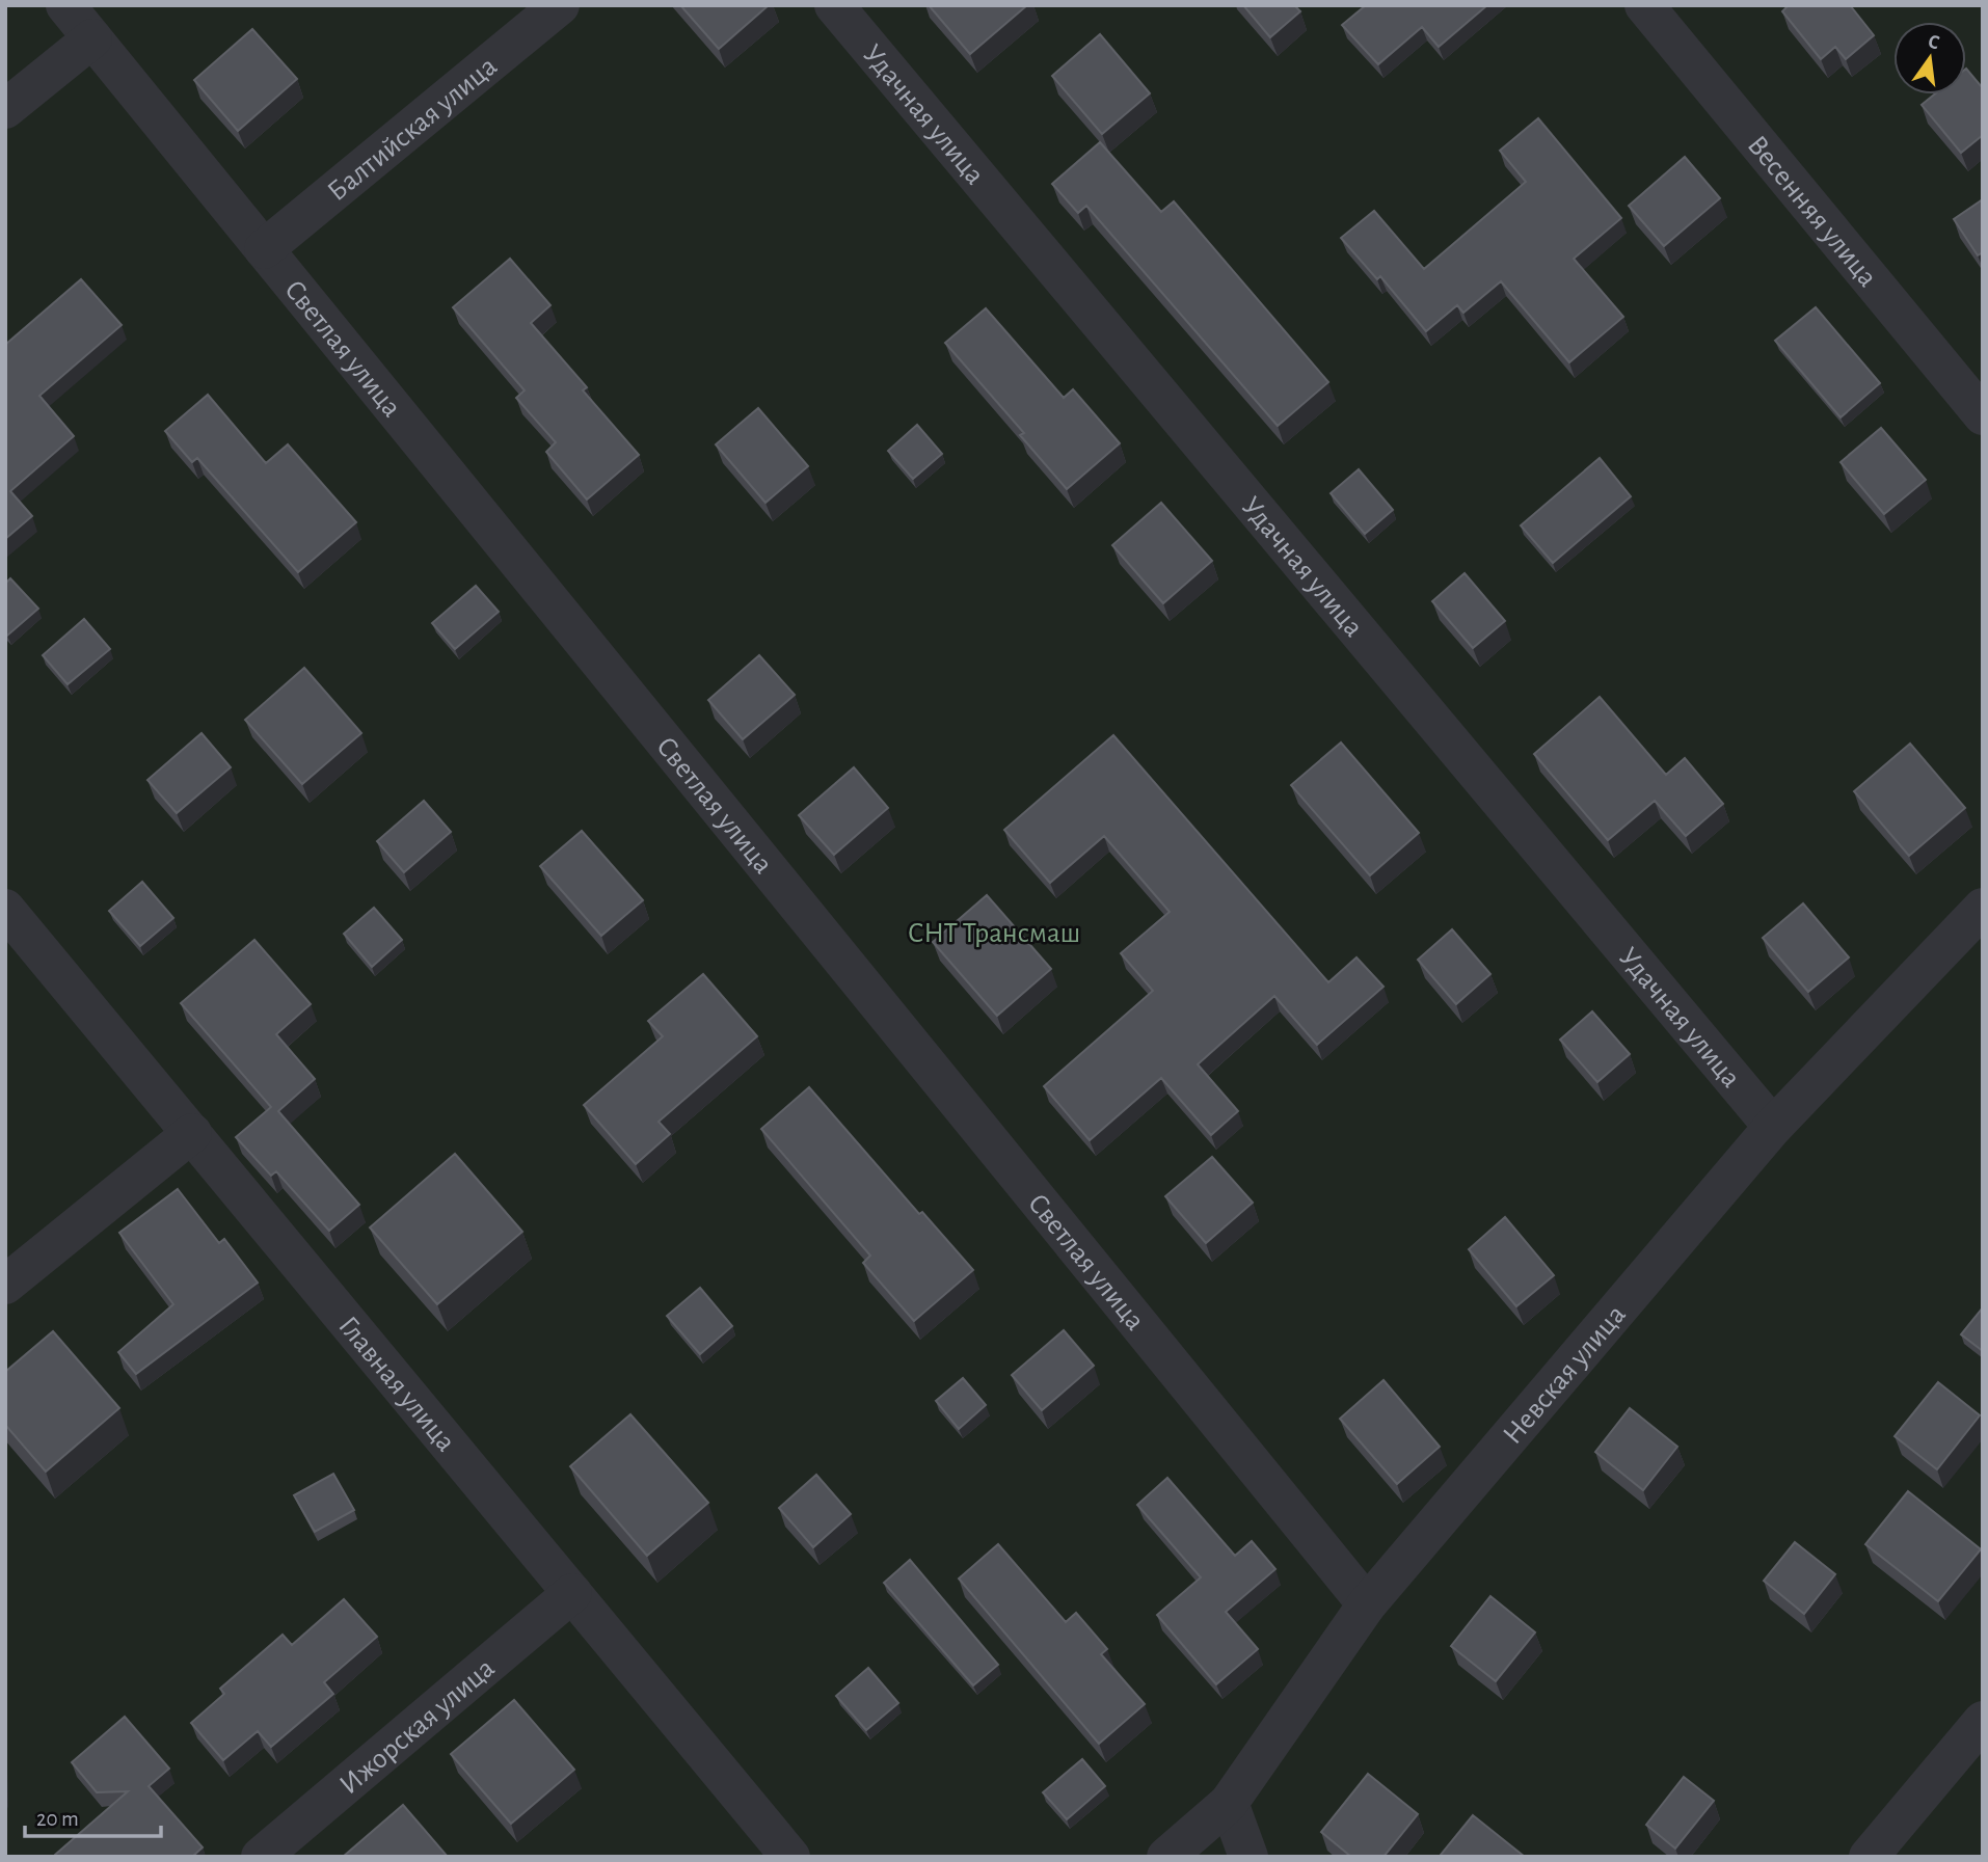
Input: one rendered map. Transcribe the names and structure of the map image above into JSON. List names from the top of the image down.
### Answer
{
  "streets": {
    "street": [
      "Удачная улица",
      "Балтийская улица",
      "Весенняя улица",
      "Светлая улица",
      "Невская улица",
      "Главная улица",
      "Ижорская улица"
    ]
  },
  "crossings": [
    ["Удачная улица", "Невская улица"],
    ["Балтийская улица", "Светлая улица"],
    ["Светлая улица", "Невская улица"],
    ["Главная улица", "Ижорская улица"]
  ],
  "parks": ["СНТ Трансмаш"],
  "scale_bar": "20 m",
  "north": "top"
}
